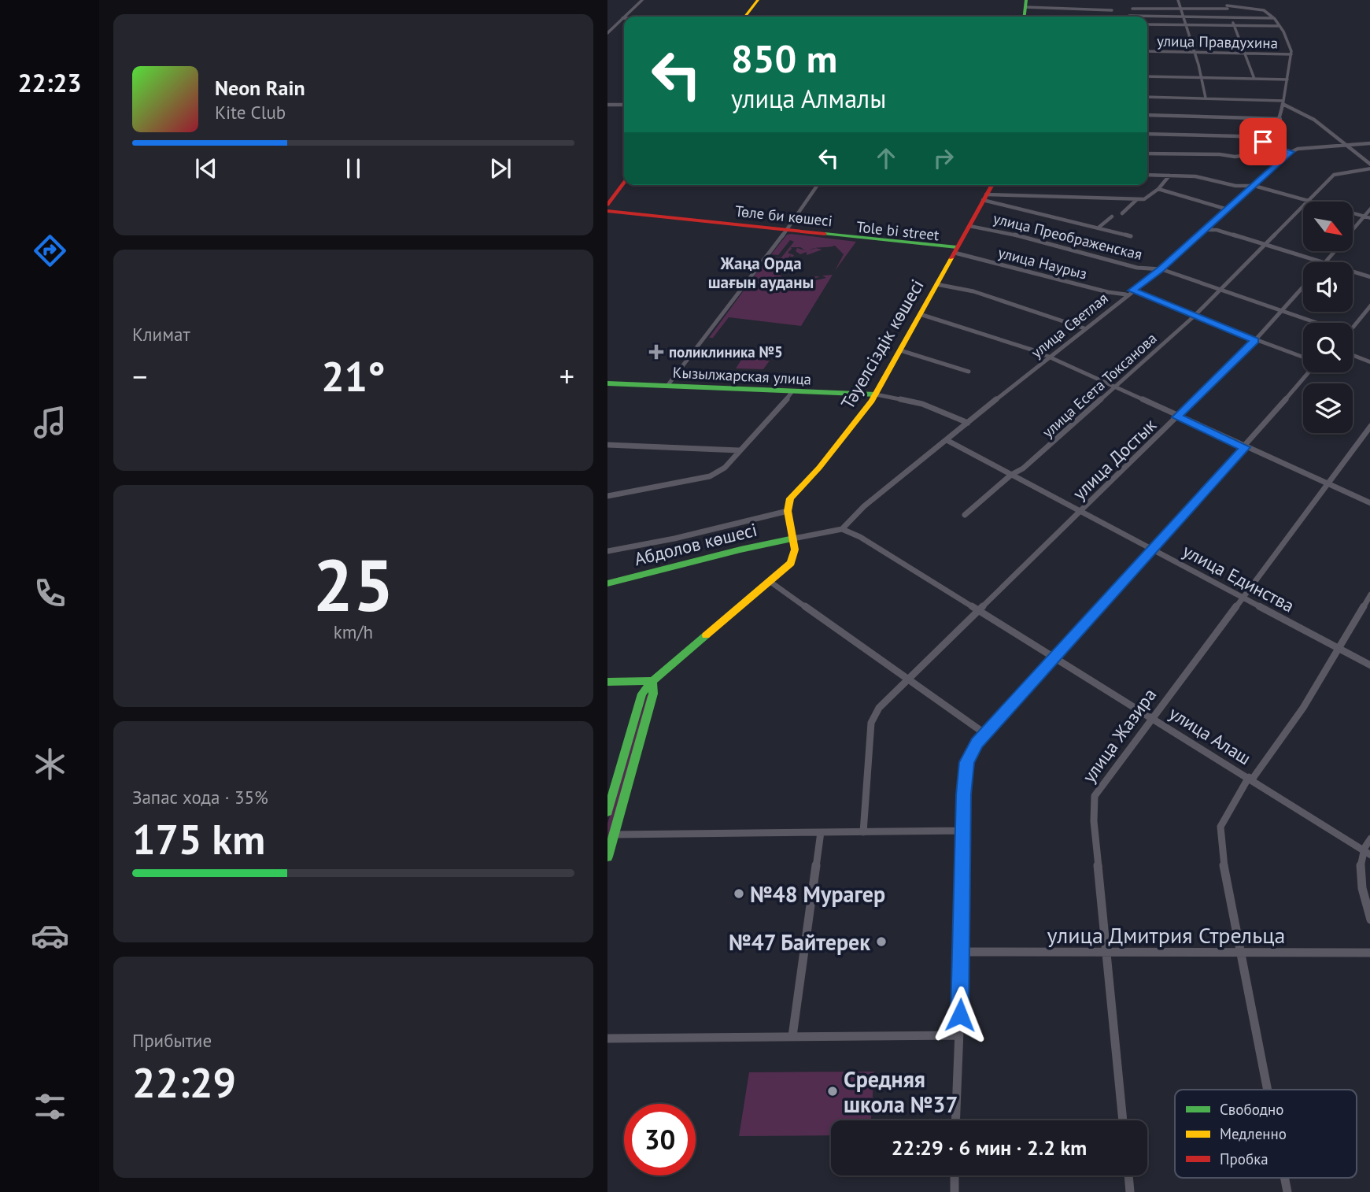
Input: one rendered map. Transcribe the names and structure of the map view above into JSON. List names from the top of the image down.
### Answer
{
  "streets": {
    "main road": [
      "Төле би көшесі",
      "Тәуелсіздік көшесі",
      "Кызылжарская улица",
      "Абдолов көшесі"
    ],
    "street": [
      "улица Правдухина",
      "улица Преображенская",
      "улица Наурыз",
      "улица Светлая",
      "улица Есета Токсанова",
      "улица Достык",
      "улица Единства",
      "улица Жазира",
      "улица Алаш",
      "улица Дмитрия Стрельца"
    ]
  },
  "crossings": [
    ["Төле би көшесі", "улица Наурыз"],
    ["Төле би көшесі", "Тәуелсіздік көшесі"],
    ["улица Преображенская", "улица Светлая"],
    ["улица Преображенская", "Тәуелсіздік көшесі"],
    ["улица Преображенская", "улица Есета Токсанова"],
    ["улица Преображенская", "улица Достык"],
    ["улица Наурыз", "улица Светлая"],
    ["улица Наурыз", "Тәуелсіздік көшесі"],
    ["улица Светлая", "улица Единства"],
    ["улица Светлая", "улица Алаш"],
    ["Тәуелсіздік көшесі", "Кызылжарская улица"],
    ["улица Есета Токсанова", "улица Единства"],
    ["улица Достык", "улица Единства"],
    ["улица Достык", "улица Алаш"],
    ["улица Единства", "улица Жазира"],
    ["улица Жазира", "улица Алаш"],
    ["улица Жазира", "улица Дмитрия Стрельца"]
  ],
  "districts": ["Жаңа Орда шағын ауданы"],
  "places": {
    "health": ["поликлиника №5"],
    "other": ["№48 Мурагер", "№47 Байтерек", "Средняя школа №37"]
  },
  "legend": ["Свободно", "Медленно", "Пробка"],
  "north": "bottom right",
  "page": {
    "tabs": "22:23",
    "turn": ["850 m", "улица Алмалы"],
    "song": ["Neon Rain", "Kite Club"],
    "tile": [
      "Климат",
      ["25", "km/h"],
      ["Запас хода · 35%", "175 km"],
      ["Прибытие", "22:29"]
    ],
    "heat": ["−", "21°", "+"],
    "limit": "30",
    "trip": "22:29 · 6 мин · 2.2 km"
  }
}
